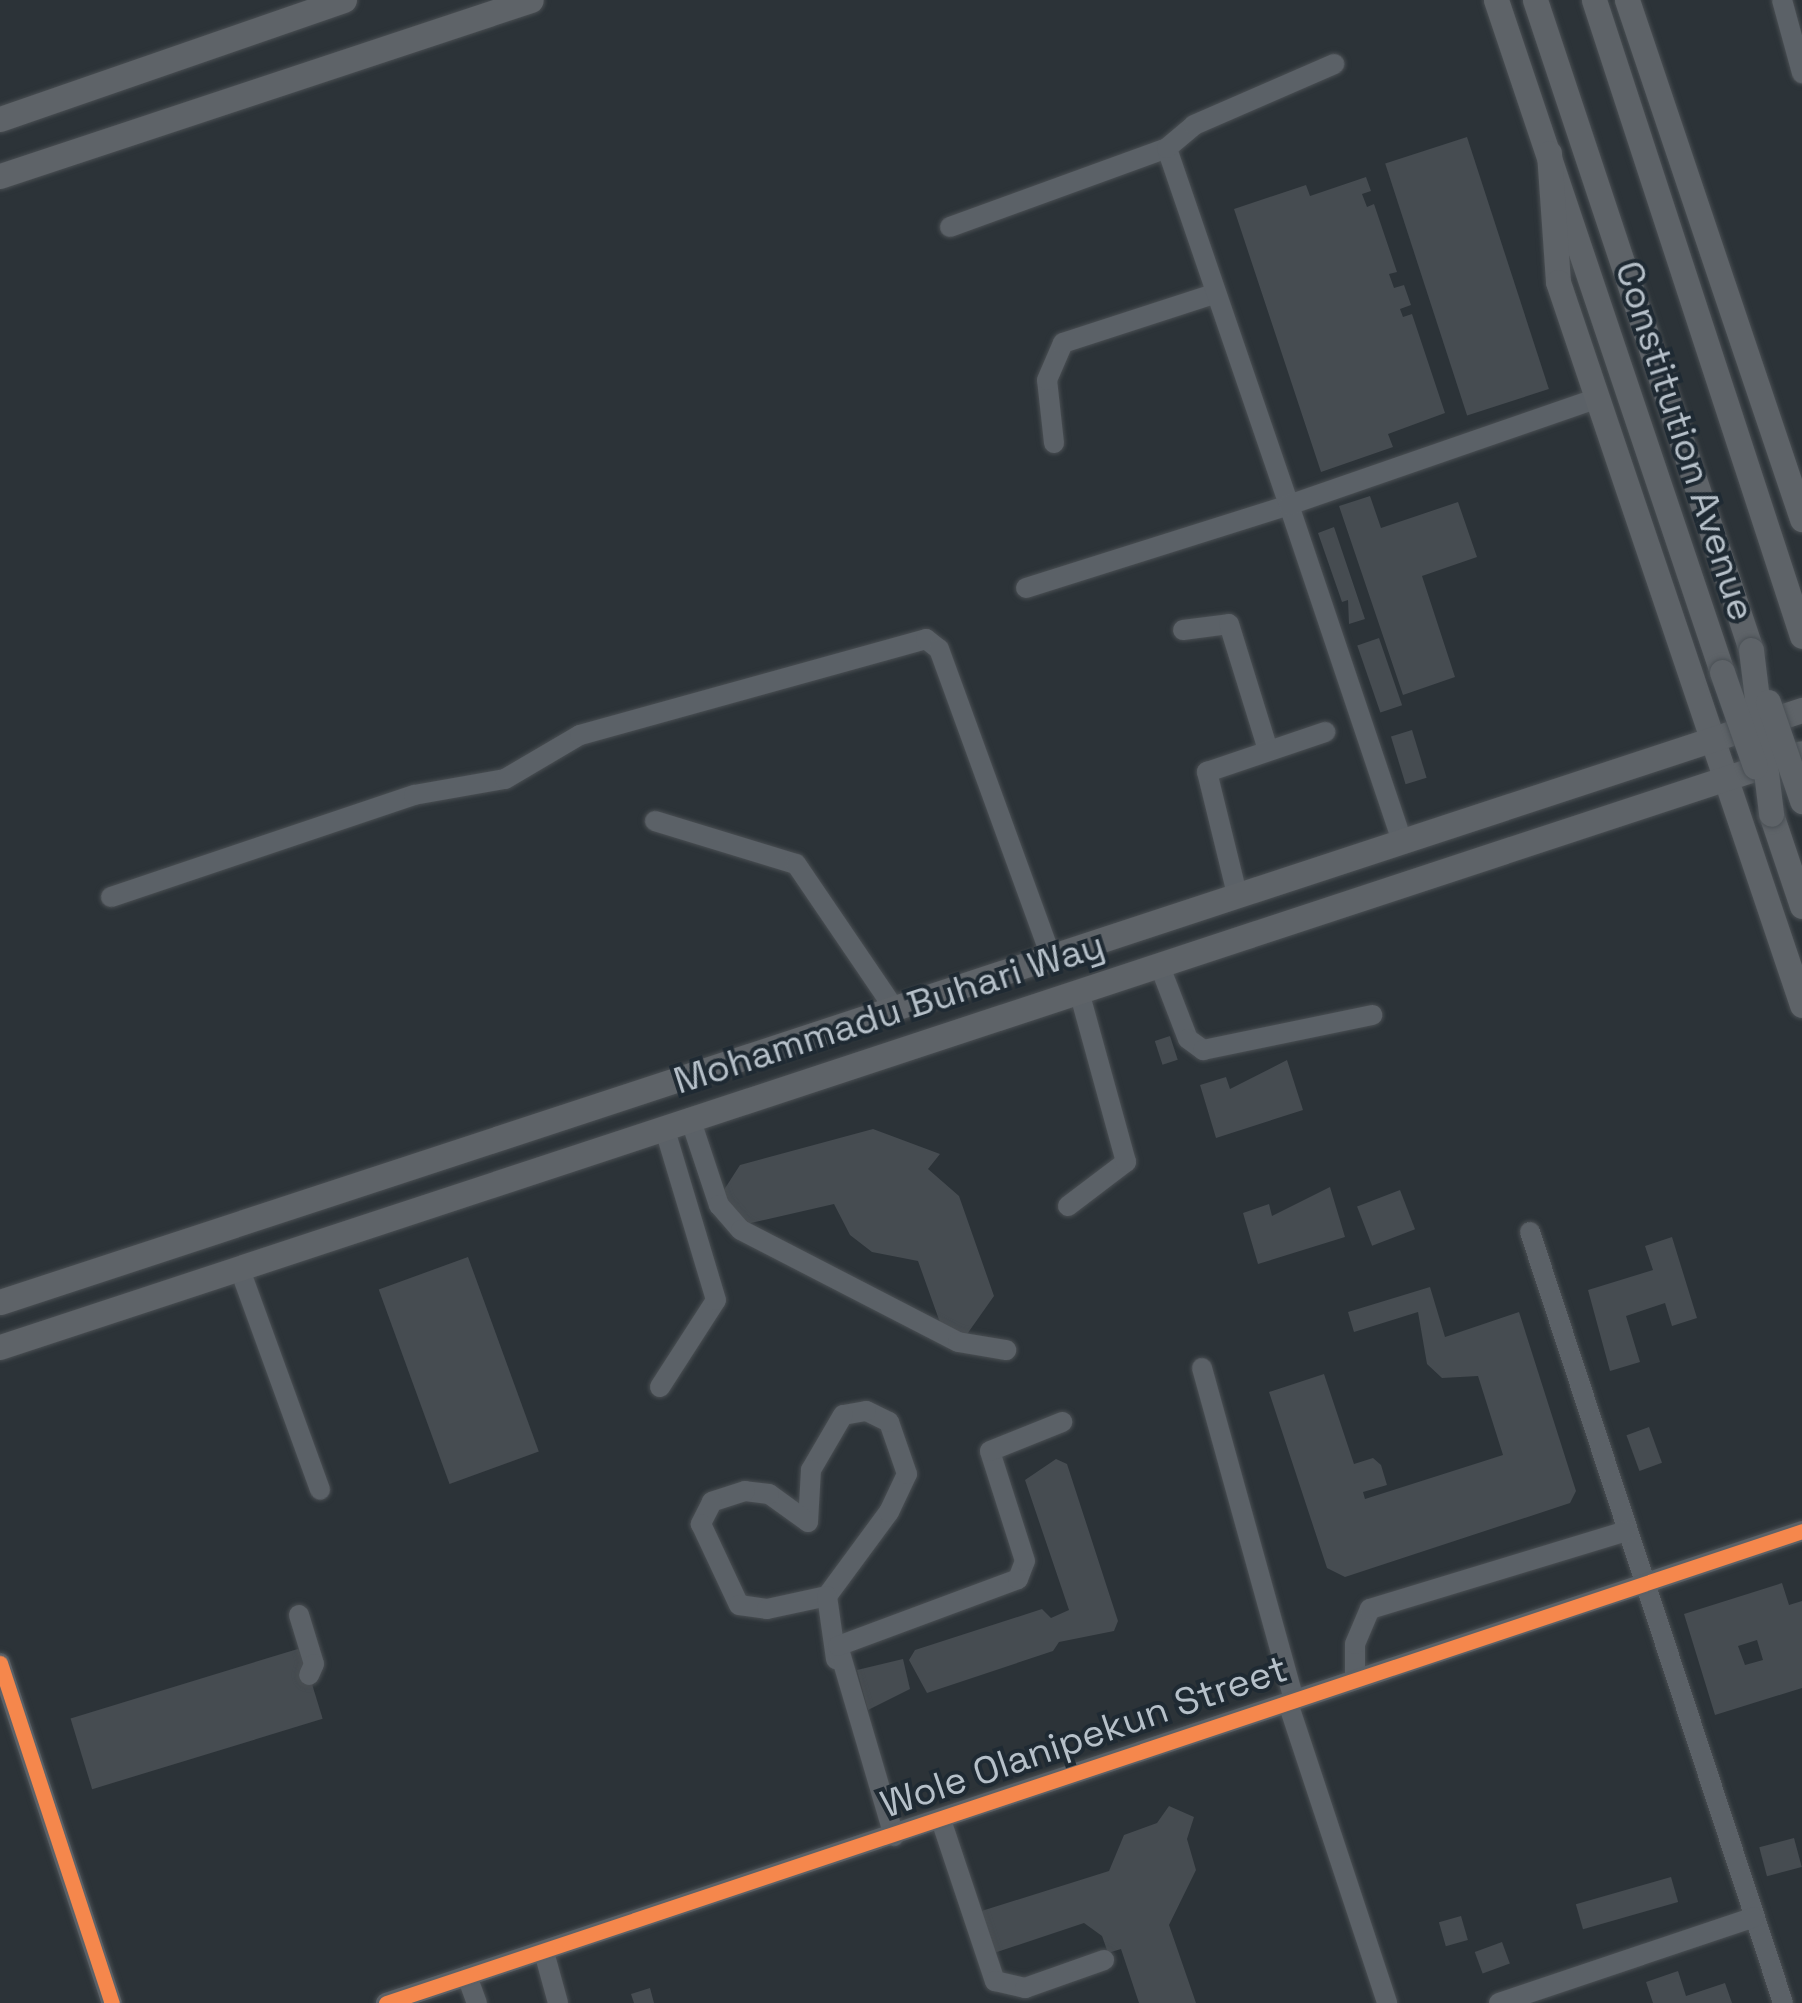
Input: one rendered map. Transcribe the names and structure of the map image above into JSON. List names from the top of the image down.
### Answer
{
  "streets": {
    "main road": ["Constitution Avenue", "Mohammadu Buhari Way"],
    "street": ["Wole Olanipekun Street"]
  }
}
